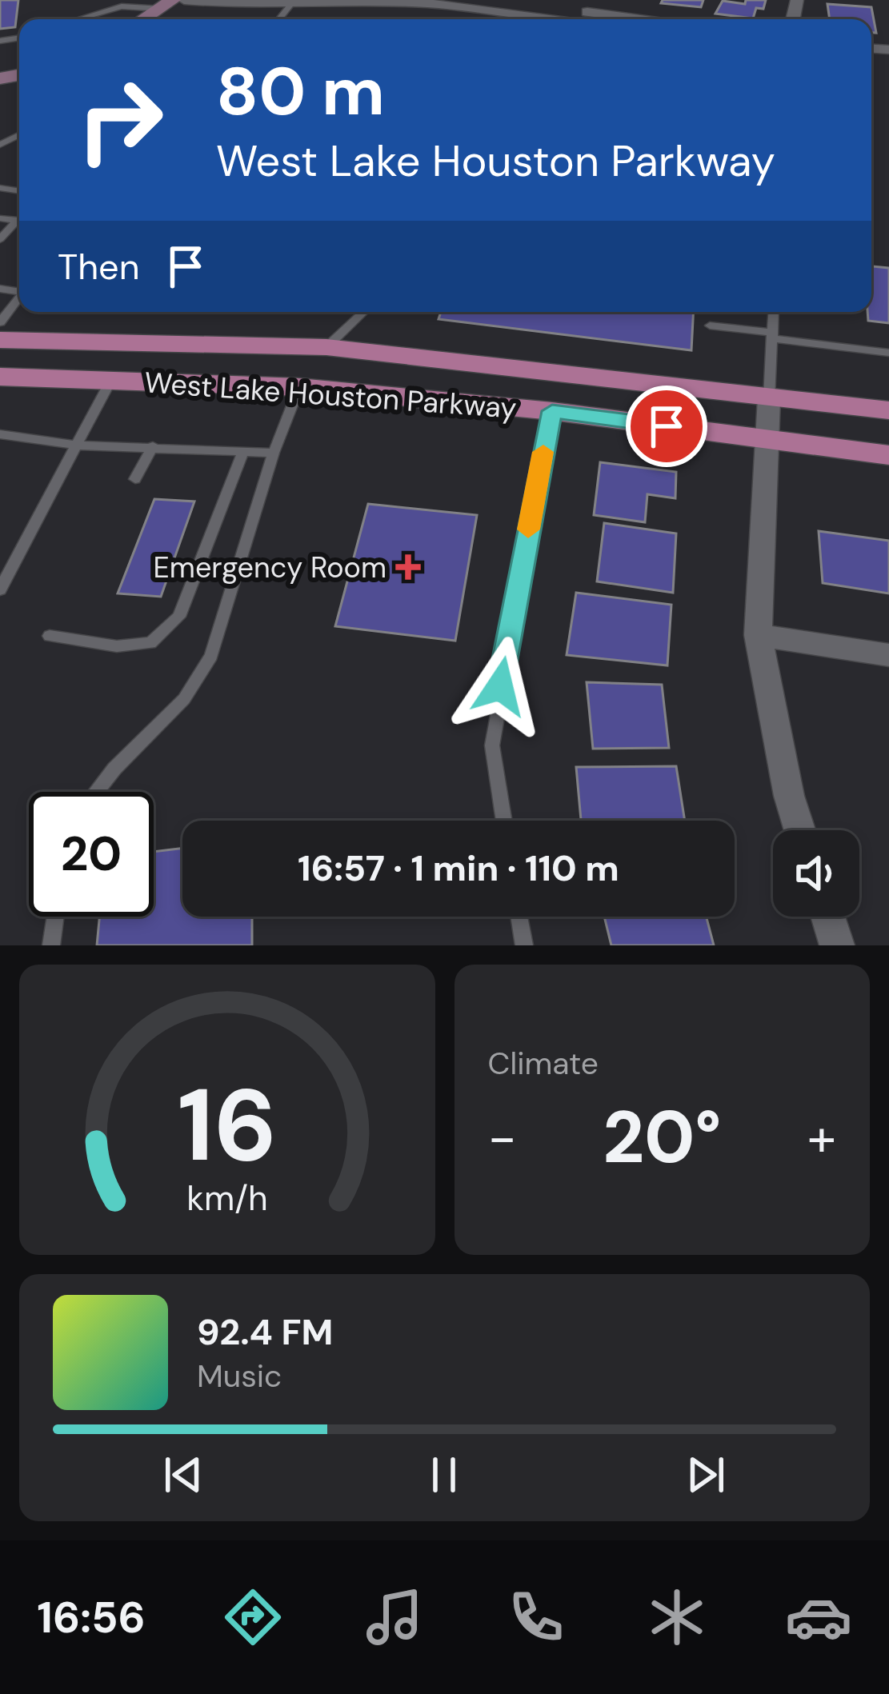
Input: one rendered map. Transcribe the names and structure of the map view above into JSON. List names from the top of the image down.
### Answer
{
  "streets": {
    "main road": ["West Lake Houston Parkway"]
  },
  "places": {
    "health": ["Emergency Room"]
  },
  "page": {
    "turn": ["80 m", "West Lake Houston Parkway"],
    "then": "Then",
    "limit": "20",
    "trip": "16:57 · 1 min · 110 m",
    "tile": "Climate",
    "heat": ["−", "20°", "+"],
    "song": ["92.4 FM", "Music"],
    "tabs": "16:56",
    "gauge": ["16", "km/h"]
  }
}
